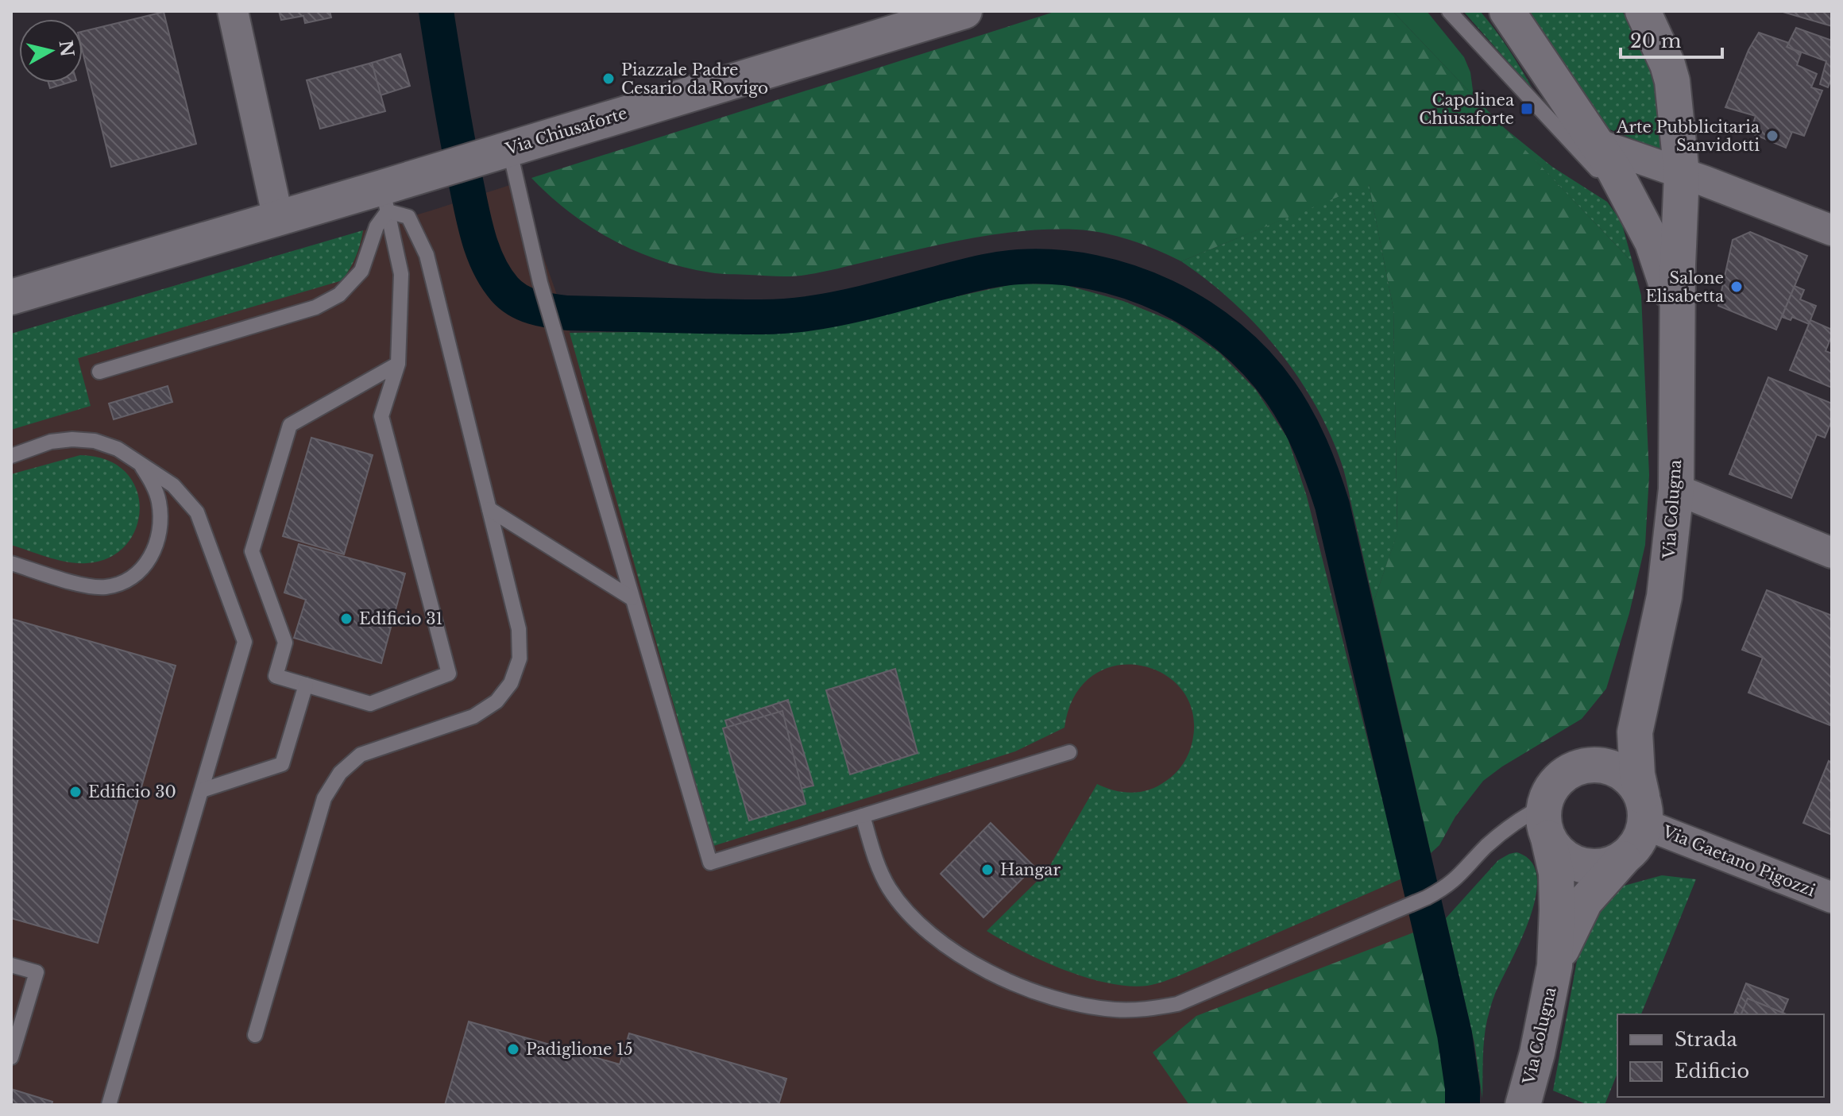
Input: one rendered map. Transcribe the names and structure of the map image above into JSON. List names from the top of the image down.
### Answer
{
  "streets": {
    "street": ["Via Chiusaforte", "Via Colugna", "Via Gaetano Pigozzi"]
  },
  "crossings": [
    ["Via Colugna", "Via Gaetano Pigozzi"]
  ],
  "places": {
    "other": [
      "Piazzale Padre Cesario da Rovigo",
      "Arte Pubblicitaria Sanvidotti",
      "Salone Elisabetta",
      "Edificio 31",
      "Edificio 30",
      "Hangar",
      "Padiglione 15"
    ],
    "transit": ["Capolinea Chiusaforte"]
  },
  "legend": ["Strada", "Edificio"],
  "scale_bar": "20 m",
  "north": "right"
}
